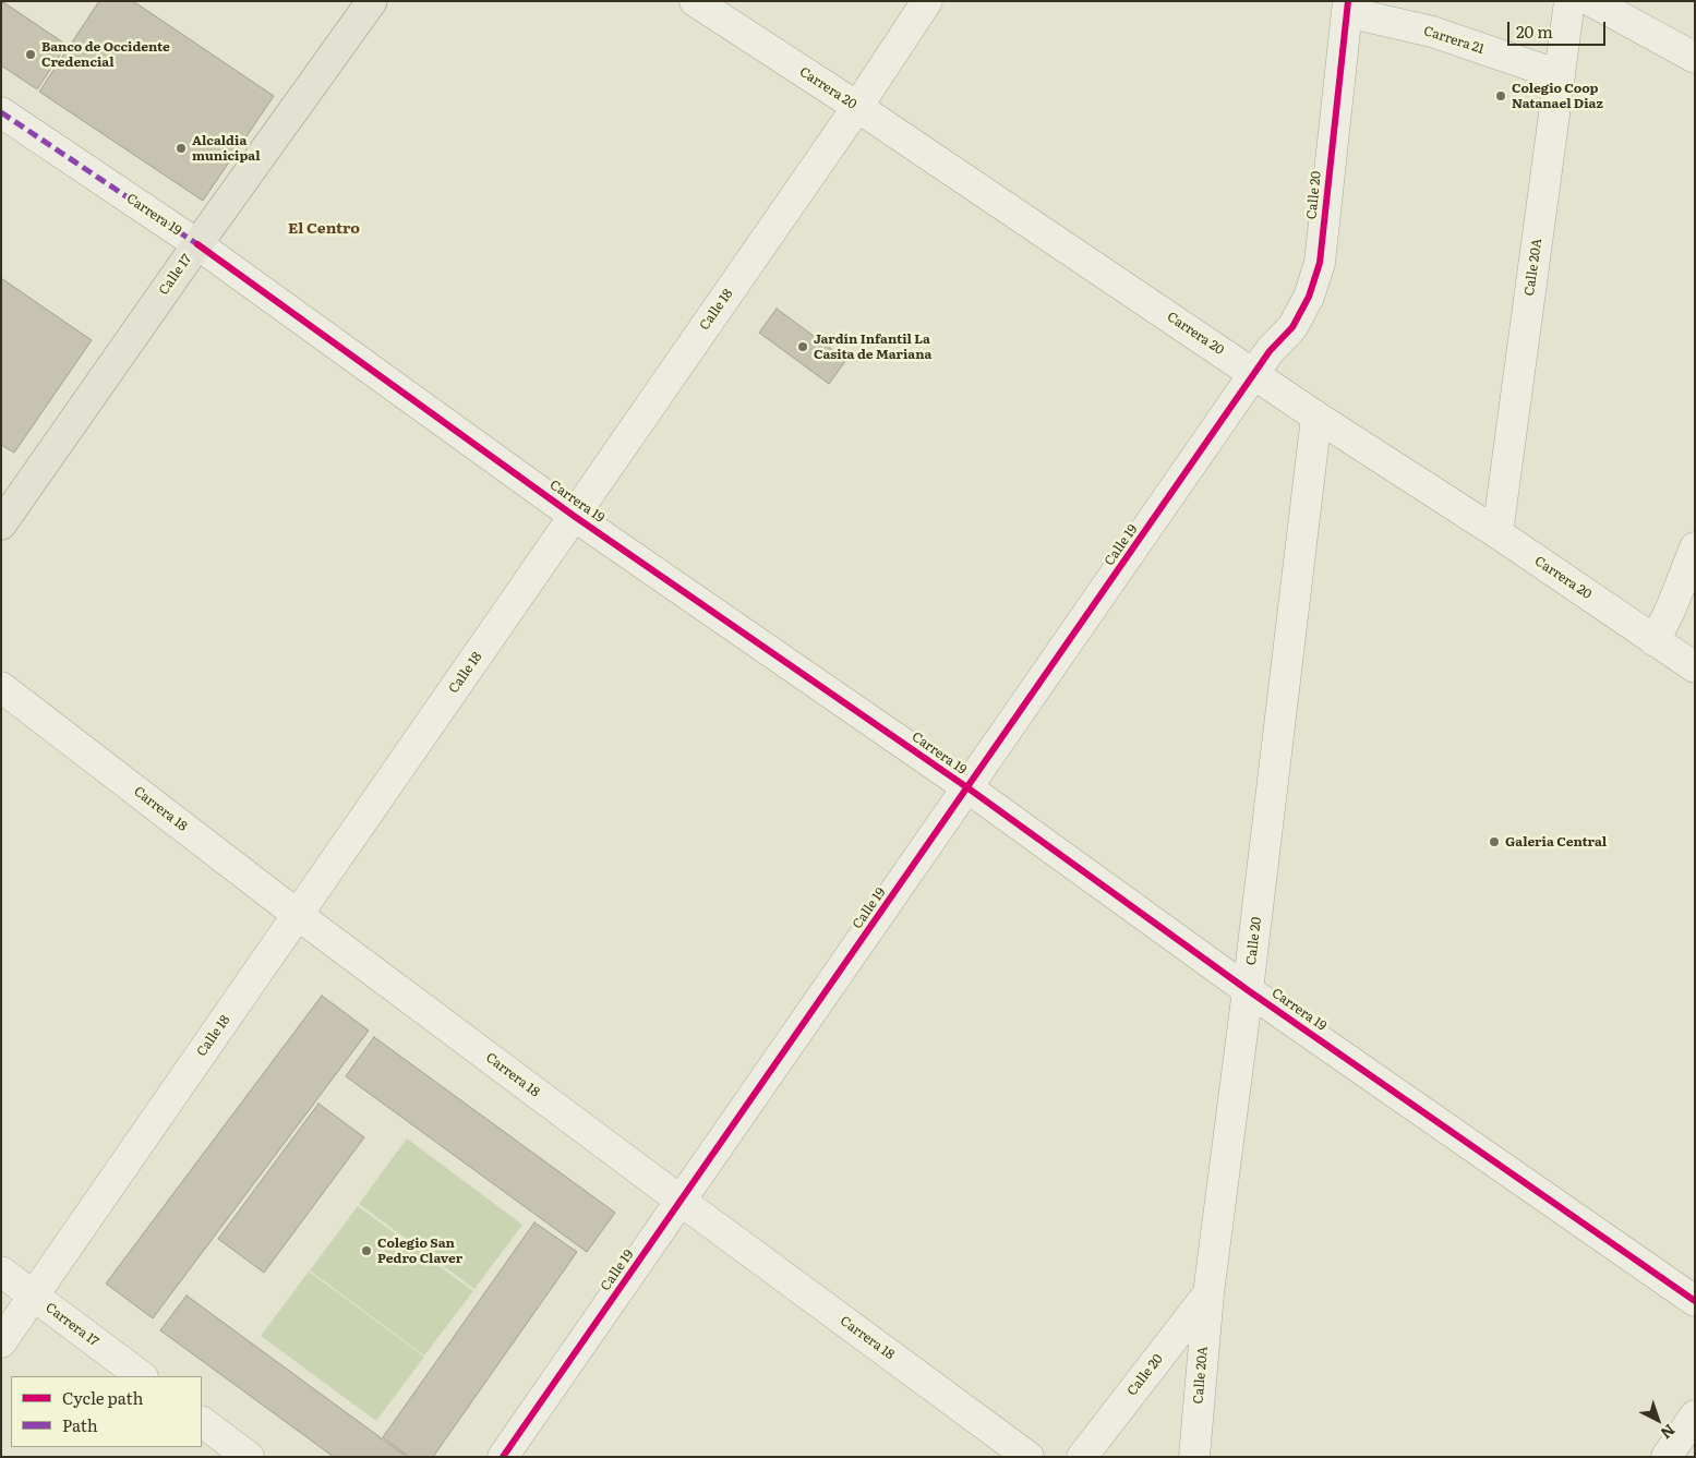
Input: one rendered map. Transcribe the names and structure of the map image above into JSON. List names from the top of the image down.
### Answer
{
  "streets": {
    "main road": ["Calle 17"],
    "street": [
      "Carrera 21",
      "Carrera 20",
      "Calle 20",
      "Carrera 19",
      "Calle 20A",
      "Calle 18",
      "Calle 19",
      "Carrera 18",
      "Carrera 17"
    ]
  },
  "crossings": [
    ["Carrera 21", "Calle 20"],
    ["Carrera 21", "Calle 20A"],
    ["Carrera 20", "Calle 20"],
    ["Carrera 20", "Calle 20A"],
    ["Carrera 20", "Calle 18"],
    ["Carrera 20", "Calle 19"],
    ["Calle 20", "Carrera 19"],
    ["Calle 20", "Calle 20A"],
    ["Calle 20", "Calle 19"],
    ["Carrera 19", "Calle 17"],
    ["Carrera 19", "Calle 18"],
    ["Carrera 19", "Calle 19"],
    ["Calle 18", "Carrera 18"],
    ["Calle 18", "Carrera 17"],
    ["Calle 19", "Carrera 18"]
  ],
  "districts": ["El Centro"],
  "places": [
    "Banco de Occidente Credencial",
    "Colegio Coop Natanael Diaz",
    "Alcaldia municipal",
    "Jardín Infantil La Casita de Mariana",
    "Galeria Central",
    "Colegio San Pedro Claver"
  ],
  "legend": ["Cycle path", "Path"],
  "scale_bar": "20 m",
  "north": "bottom right"
}
